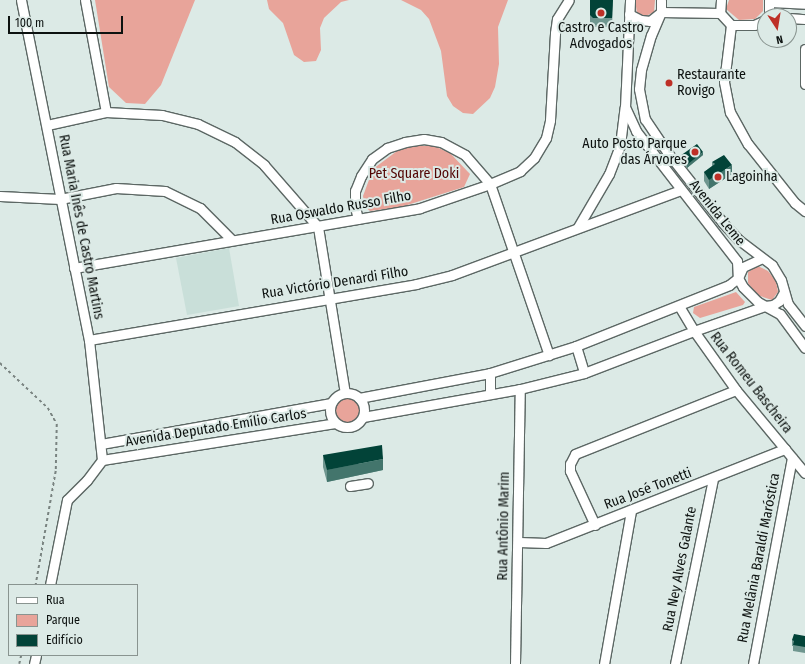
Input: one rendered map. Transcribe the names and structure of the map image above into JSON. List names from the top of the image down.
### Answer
{
  "streets": {
    "street": [
      "Rua Oswaldo Russo Filho",
      "Avenida Leme",
      "Rua Maria Inês de Castro Martins",
      "Rua Victório Denardi Filho",
      "Rua Romeu Bascheira",
      "Avenida Deputado Emílio Carlos",
      "Rua José Tonetti",
      "Rua Antônio Marim",
      "Rua Melânia Baraldi Maróstica",
      "Rua Ney Alves Galante"
    ]
  },
  "crossings": [
    ["Rua Oswaldo Russo Filho", "Rua Maria Inês de Castro Martins"],
    ["Avenida Leme", "Rua Victório Denardi Filho"],
    ["Rua Maria Inês de Castro Martins", "Rua Victório Denardi Filho"],
    ["Rua Maria Inês de Castro Martins", "Avenida Deputado Emílio Carlos"],
    ["Rua Romeu Bascheira", "Rua José Tonetti"],
    ["Rua Romeu Bascheira", "Rua Melânia Baraldi Maróstica"],
    ["Rua José Tonetti", "Rua Antônio Marim"],
    ["Rua José Tonetti", "Rua Ney Alves Galante"]
  ],
  "parks": ["Pet Square Doki"],
  "places": [
    "Castro e Castro Advogados",
    "Restaurante Rovigo",
    "Auto Posto Parque das Árvores",
    "Lagoinha"
  ],
  "legend": ["Rua", "Parque", "Edifício"],
  "scale_bar": "100 m",
  "north": "bottom"
}
